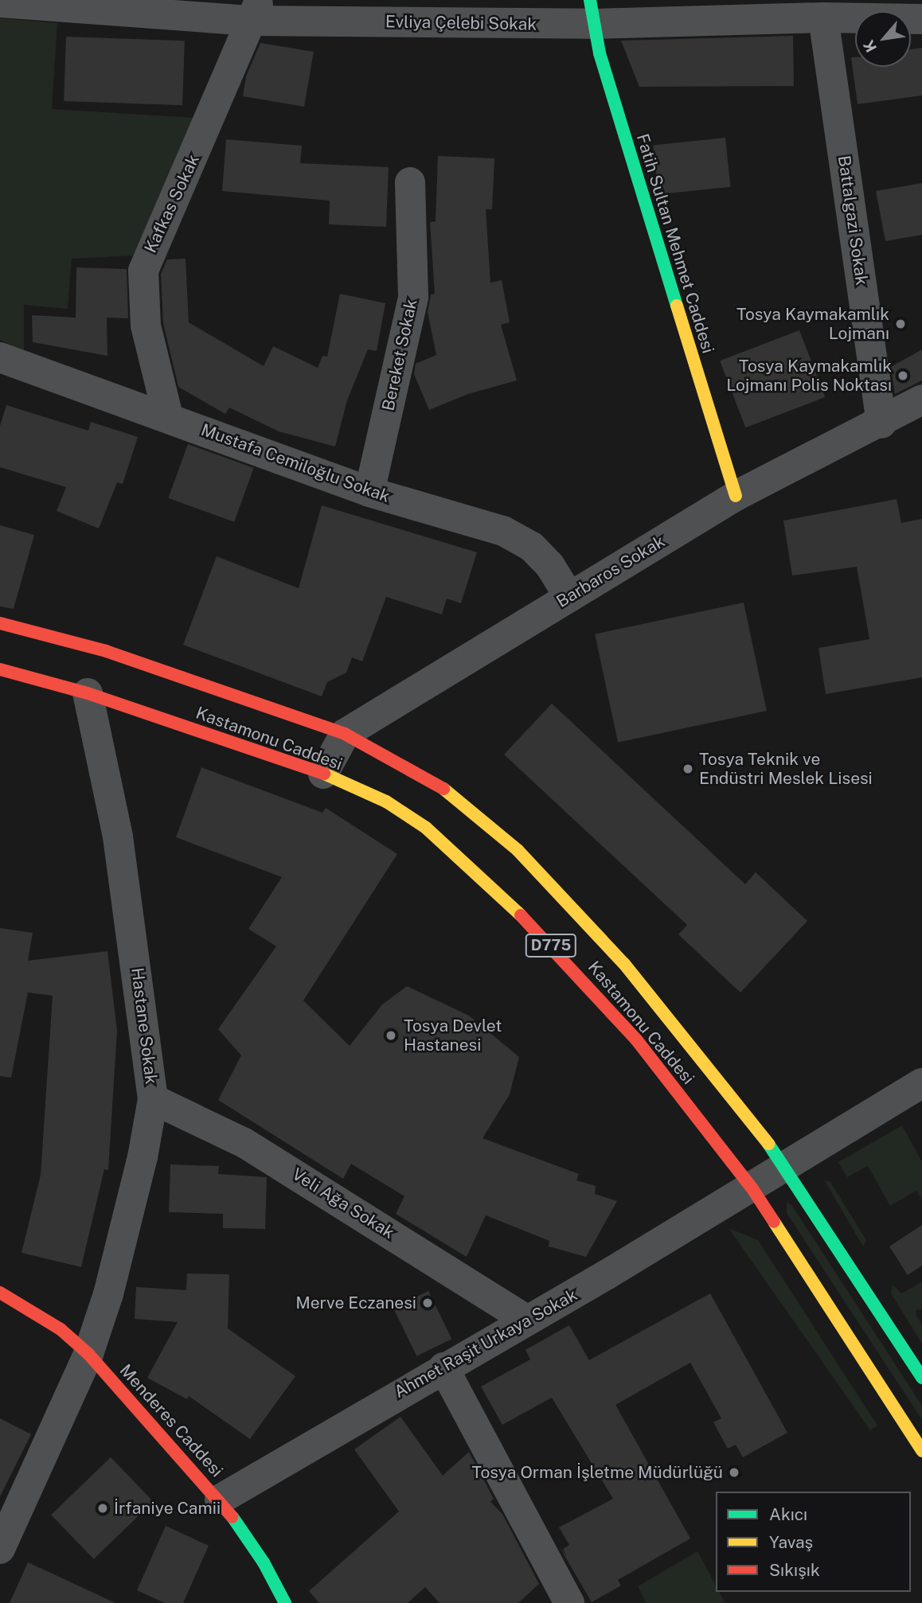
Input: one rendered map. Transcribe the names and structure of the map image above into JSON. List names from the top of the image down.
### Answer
{
  "streets": {
    "main road": [
      "Fatih Sultan Mehmet Caddesi",
      "Kastamonu Caddesi",
      "D775",
      "Menderes Caddesi"
    ],
    "street": [
      "Evliya Çelebi Sokak",
      "Kafkas Sokak",
      "Battalgazi Sokak",
      "Bereket Sokak",
      "Mustafa Cemiloğlu Sokak",
      "Barbaros Sokak",
      "Hastane Sokak",
      "Veli Ağa Sokak",
      "Ahmet Raşit Urkaya Sokak"
    ]
  },
  "crossings": [
    ["Evliya Çelebi Sokak", "Kafkas Sokak"],
    ["Evliya Çelebi Sokak", "Battalgazi Sokak"],
    ["Evliya Çelebi Sokak", "Fatih Sultan Mehmet Caddesi"],
    ["Kafkas Sokak", "Mustafa Cemiloğlu Sokak"],
    ["Battalgazi Sokak", "Barbaros Sokak"],
    ["Fatih Sultan Mehmet Caddesi", "Barbaros Sokak"],
    ["Bereket Sokak", "Mustafa Cemiloğlu Sokak"],
    ["Mustafa Cemiloğlu Sokak", "Barbaros Sokak"],
    ["Barbaros Sokak", "Kastamonu Caddesi"],
    ["Kastamonu Caddesi", "Hastane Sokak"],
    ["Kastamonu Caddesi", "Ahmet Raşit Urkaya Sokak"],
    ["Hastane Sokak", "Veli Ağa Sokak"],
    ["Hastane Sokak", "Menderes Caddesi"],
    ["Veli Ağa Sokak", "Ahmet Raşit Urkaya Sokak"],
    ["Ahmet Raşit Urkaya Sokak", "Menderes Caddesi"]
  ],
  "places": [
    "Tosya Kaymakamlık Lojmanı",
    "Tosya Kaymakamlık Lojmanı Polis Noktası",
    "Tosya Teknik ve Endüstri Meslek Lisesi",
    "Tosya Devlet Hastanesi",
    "Merve Eczanesi",
    "Tosya Orman İşletme Müdürlüğü",
    "İrfaniye Camii"
  ],
  "legend": ["Akıcı", "Yavaş", "Sıkışık"],
  "north": "bottom left"
}
